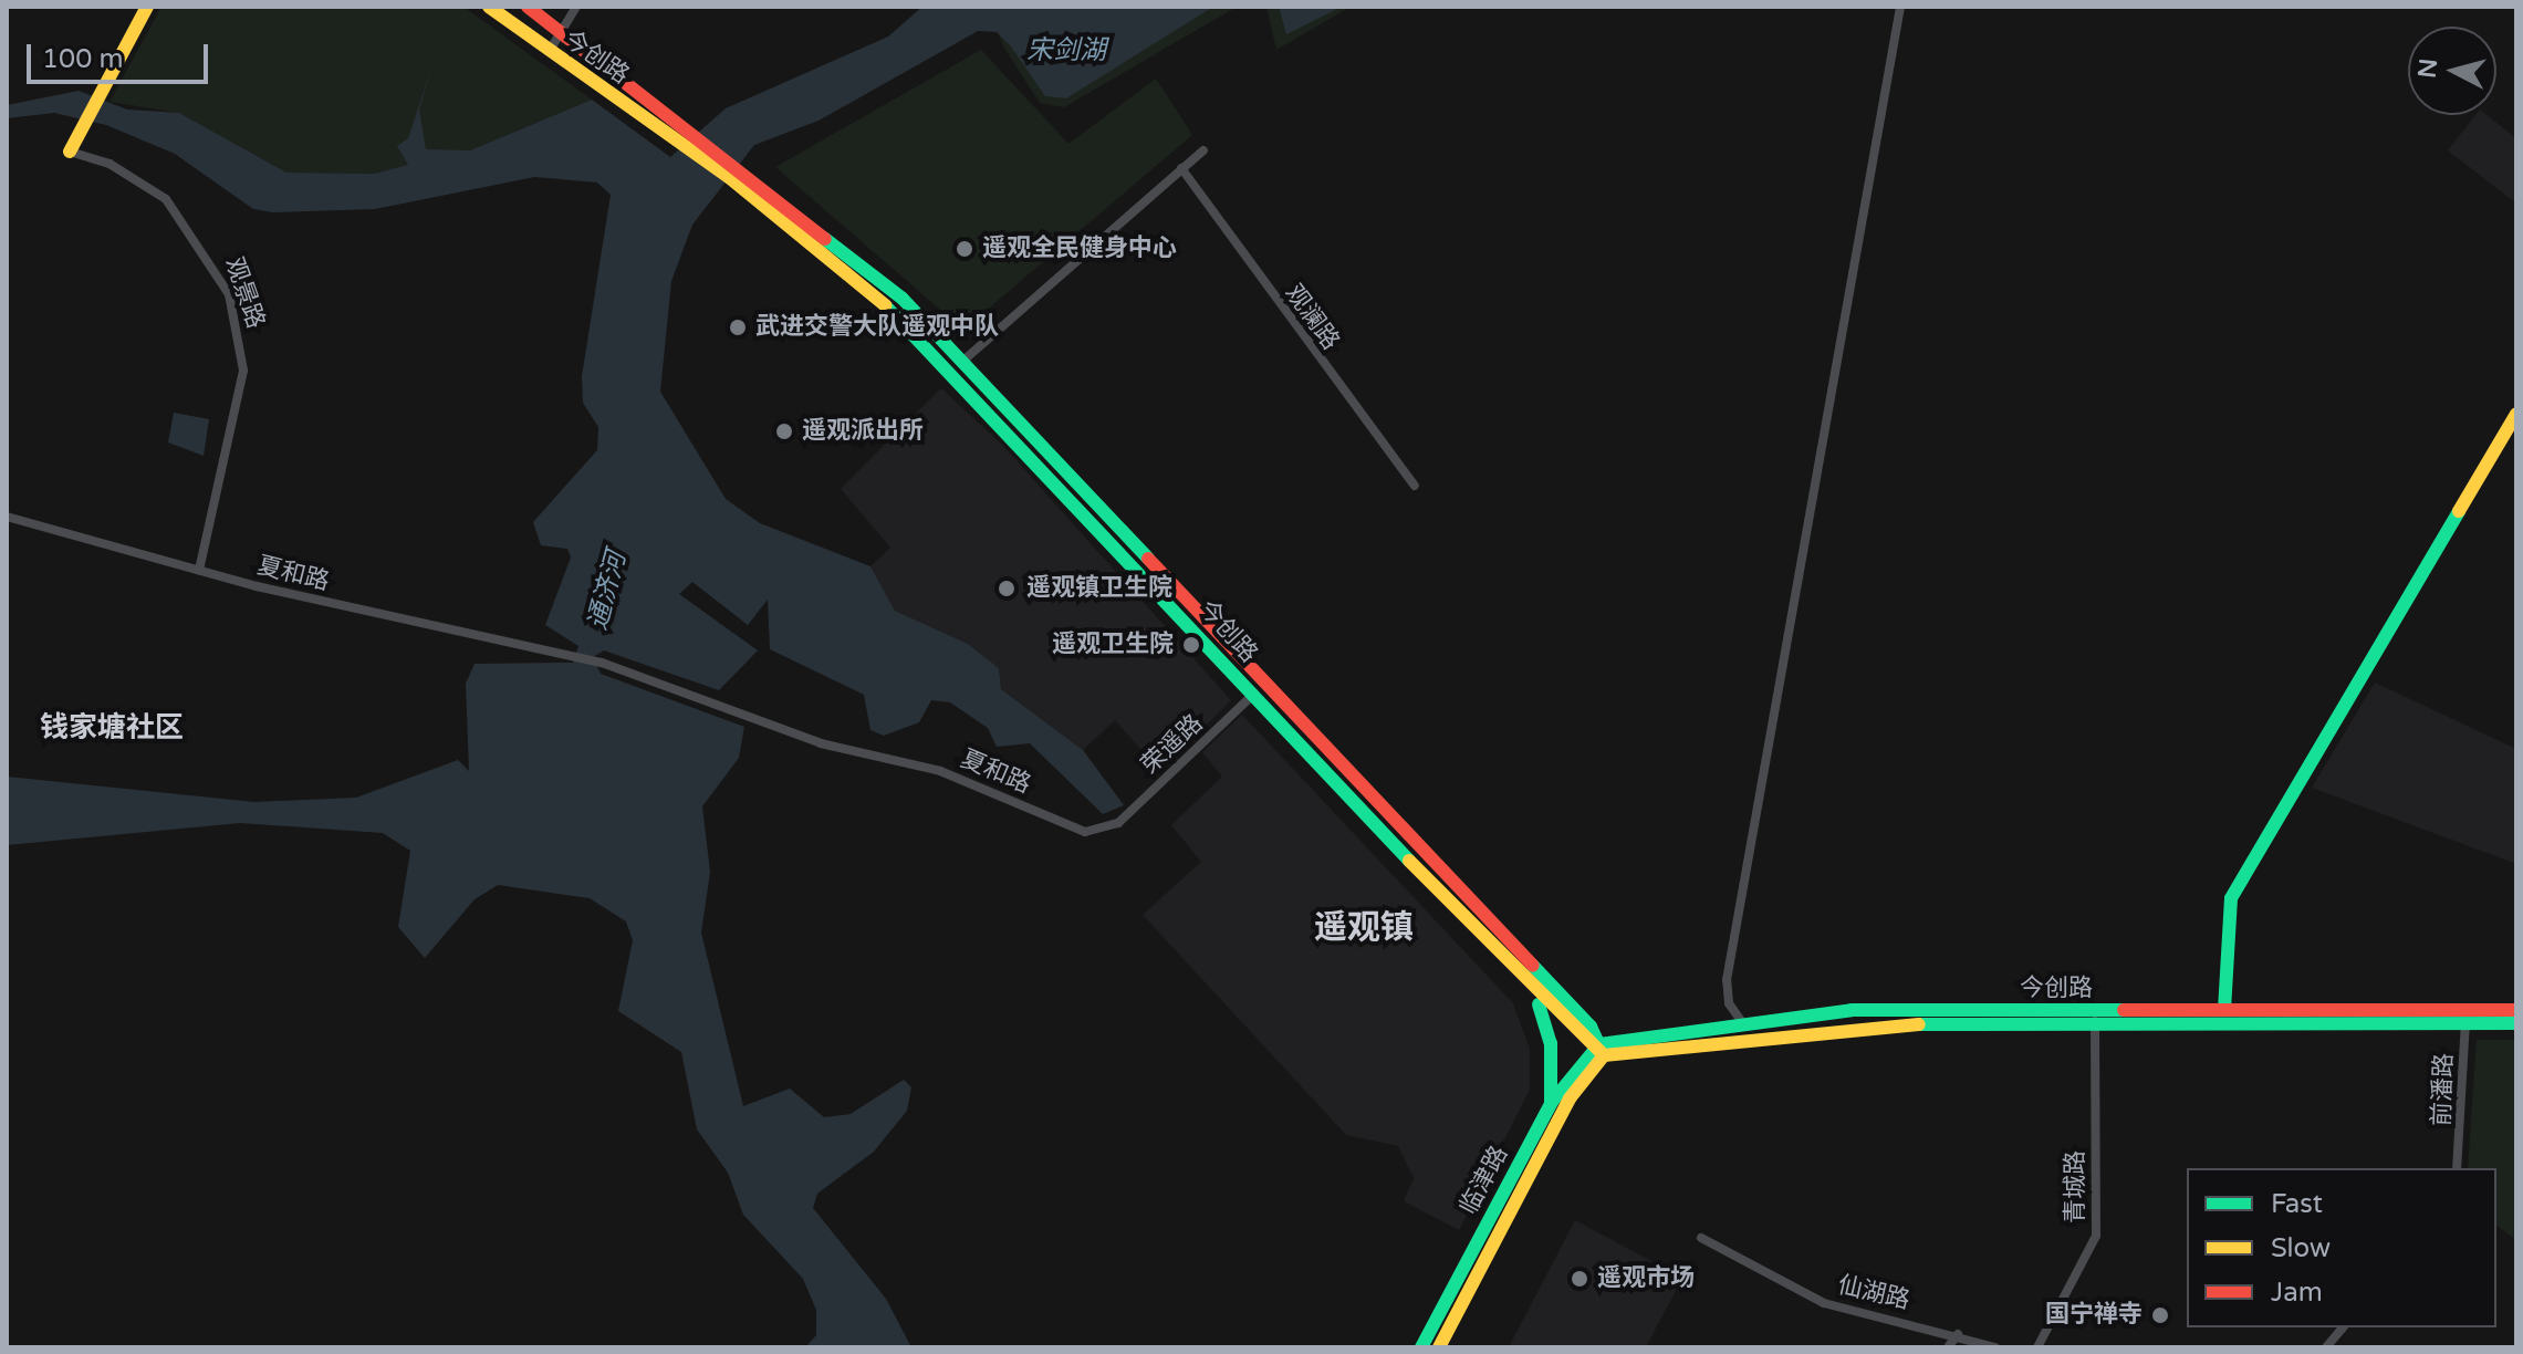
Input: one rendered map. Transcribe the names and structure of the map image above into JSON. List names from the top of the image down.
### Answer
{
  "streets": {
    "main road": ["今创路", "临津路"],
    "street": [
      "观景路",
      "观澜路",
      "夏和路",
      "荣遥路",
      "前潘路",
      "青城路",
      "仙湖路"
    ]
  },
  "crossings": [
    ["今创路", "荣遥路"],
    ["今创路", "前潘路"],
    ["今创路", "临津路"],
    ["今创路", "青城路"],
    ["观景路", "夏和路"],
    ["夏和路", "荣遥路"]
  ],
  "districts": ["钱家塘社区", "遥观镇"],
  "water": ["宋剑湖", "通济河"],
  "places": [
    "遥观全民健身中心",
    "武进交警大队遥观中队",
    "遥观派出所",
    "遥观镇卫生院",
    "遥观卫生院",
    "遥观市场",
    "国宁禅寺"
  ],
  "legend": ["Fast", "Slow", "Jam"],
  "scale_bar": "100 m",
  "north": "left"
}
